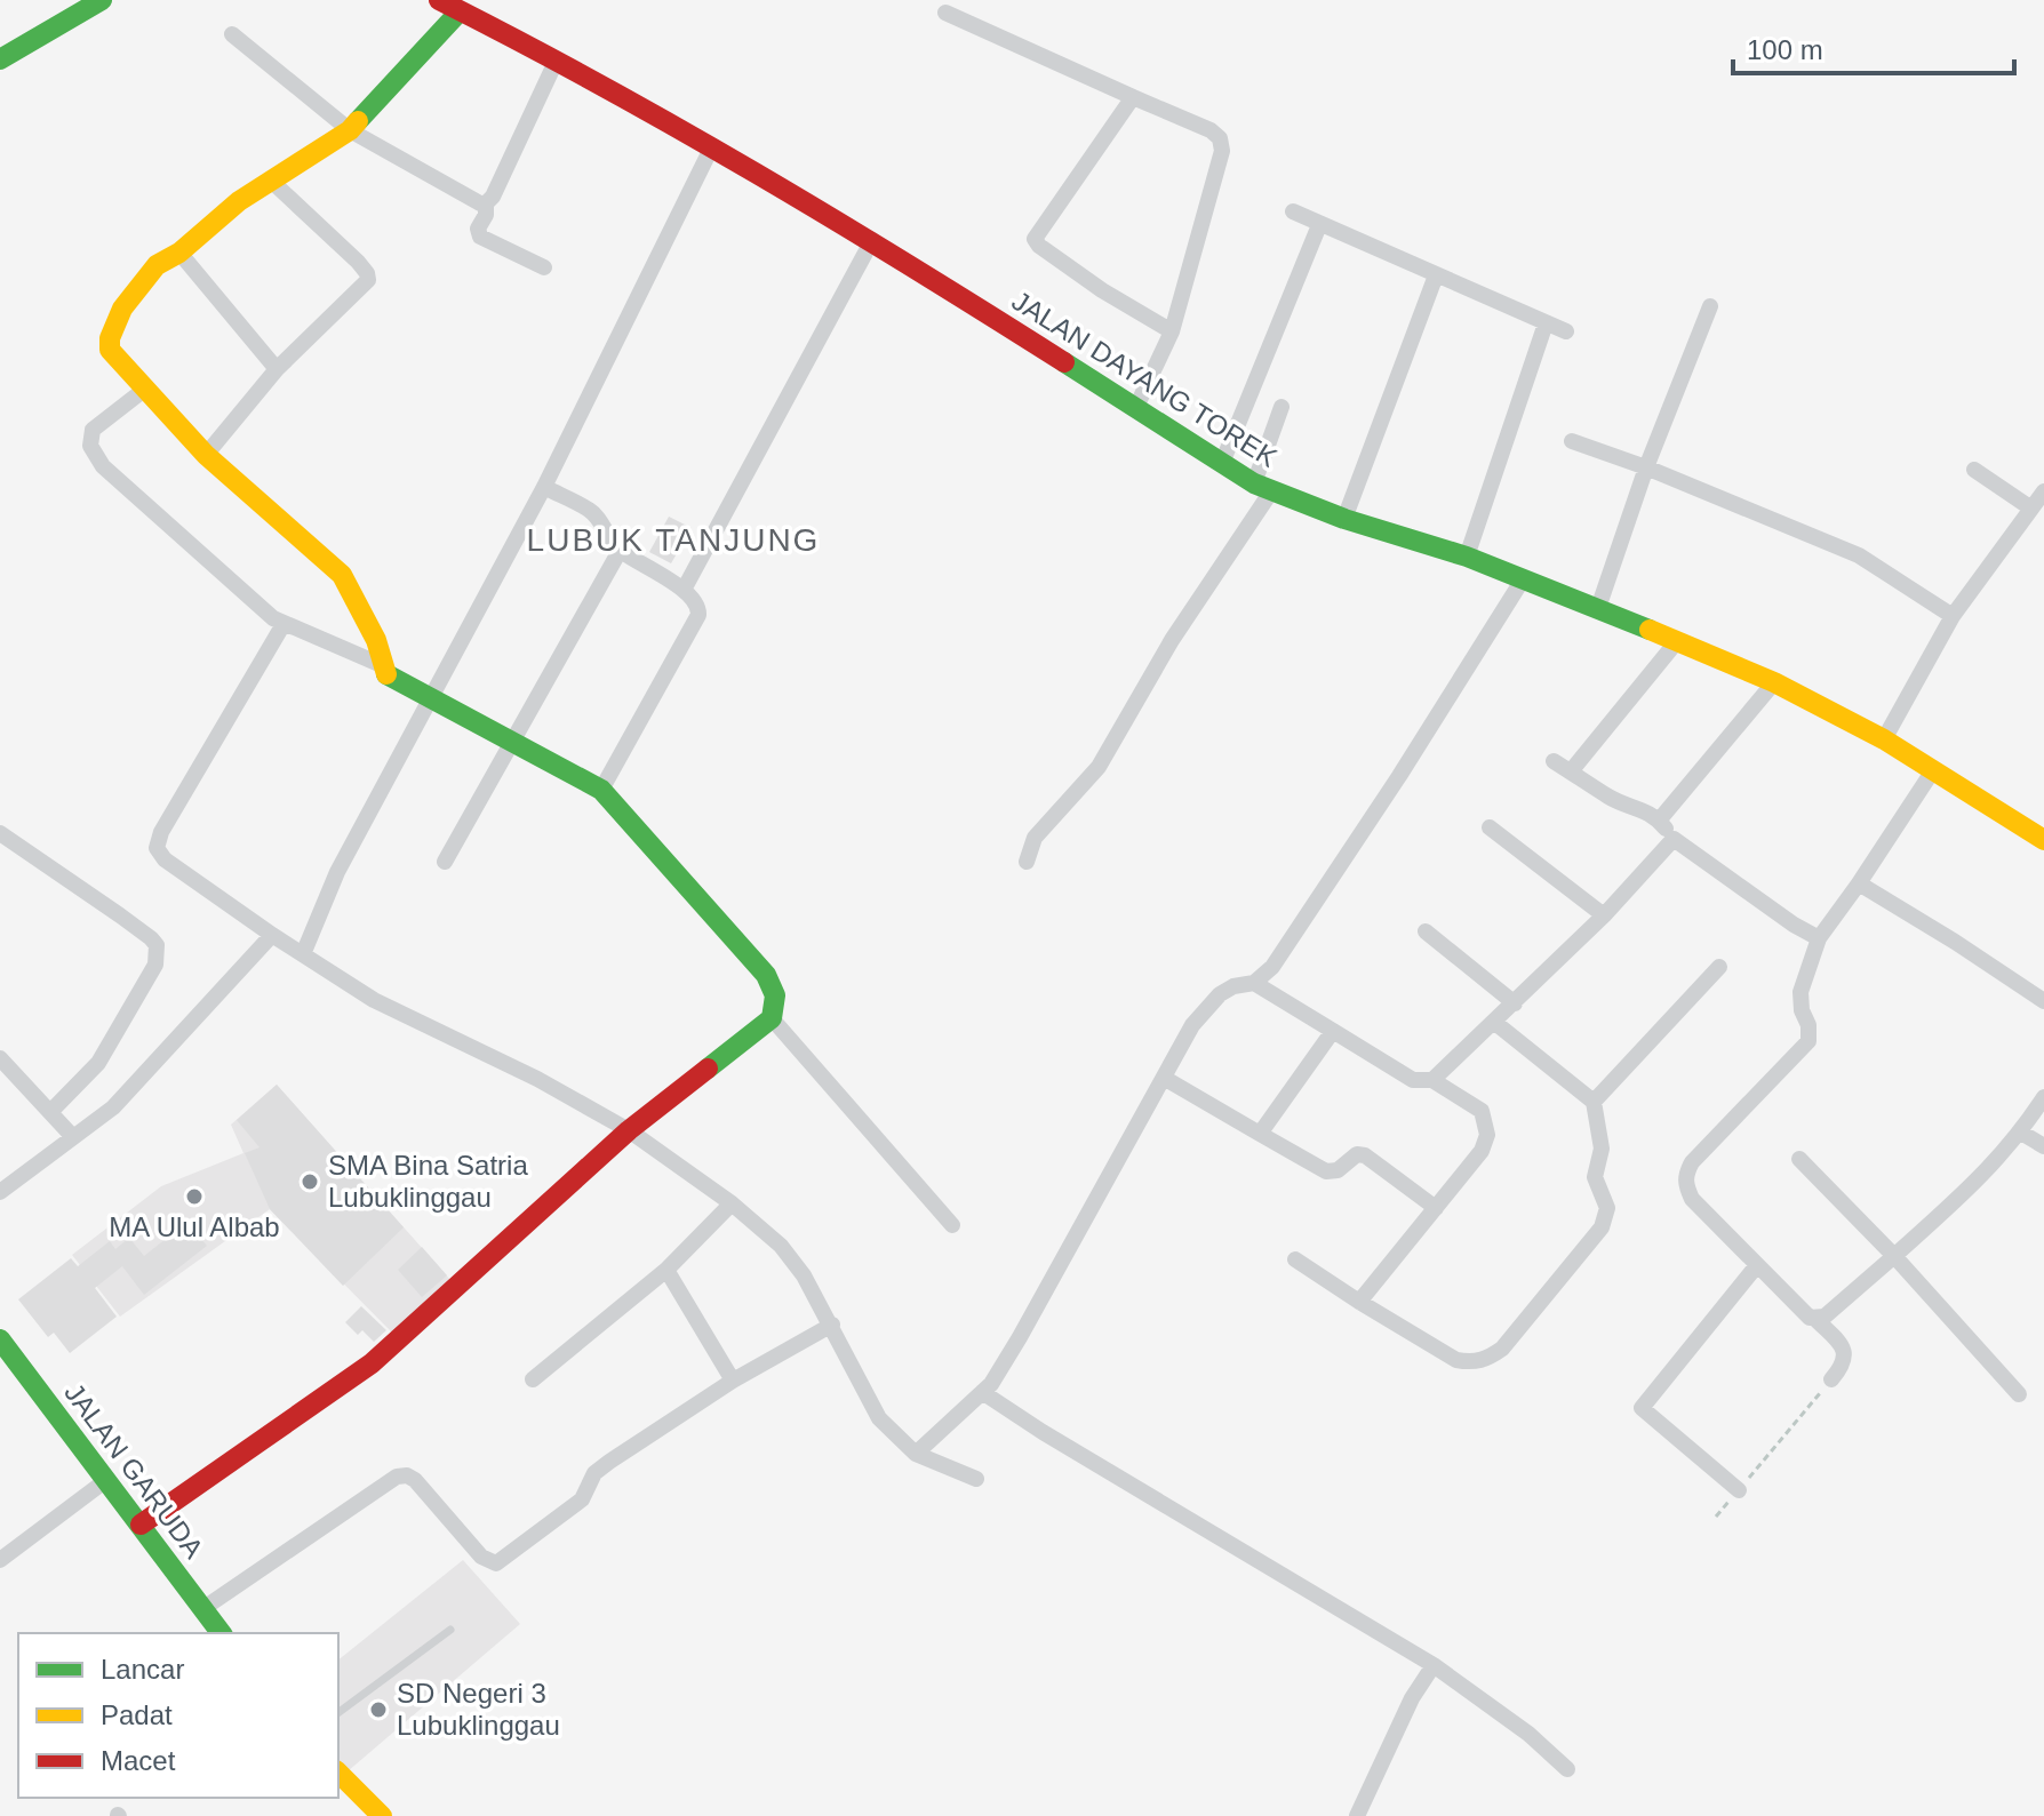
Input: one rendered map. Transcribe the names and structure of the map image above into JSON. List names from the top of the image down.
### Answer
{
  "streets": {
    "main road": ["JALAN DAYANG TOREK", "JALAN GARUDA"]
  },
  "districts": ["LUBUK TANJUNG"],
  "places": ["SMA Bina Satria Lubuklinggau", "MA Ulul Albab", "SD Negeri 3 Lubuklinggau"],
  "legend": ["Lancar", "Padat", "Macet"],
  "scale_bar": "100 m"
}
